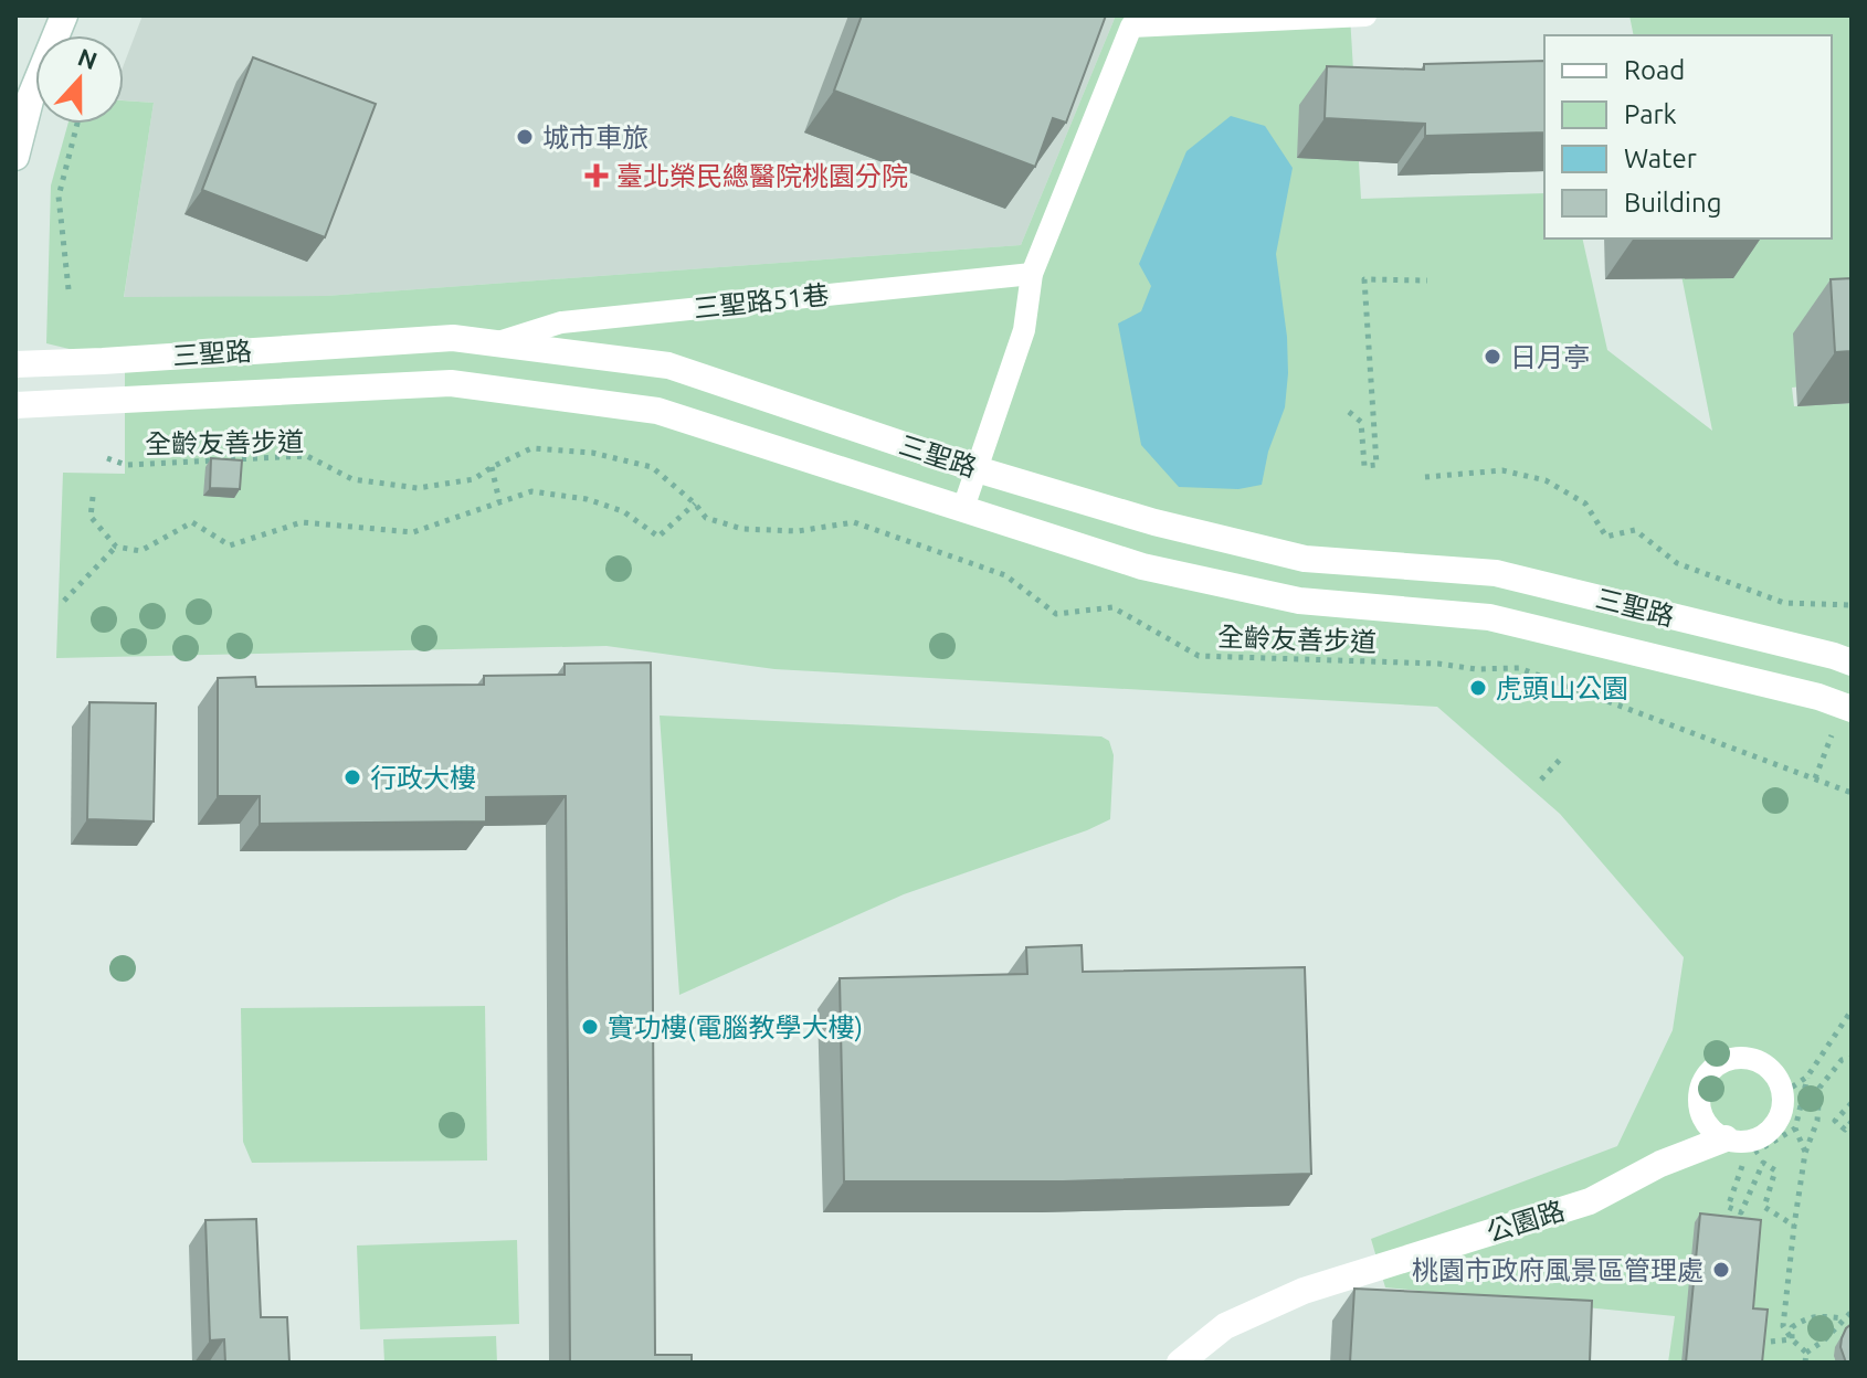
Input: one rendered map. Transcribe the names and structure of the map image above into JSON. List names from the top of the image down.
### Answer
{
  "streets": {
    "street": ["三聖路", "公園路"],
    "lane": ["三聖路51巷"],
    "path": ["全齡友善步道"]
  },
  "crossings": [
    ["三聖路51巷", "三聖路"]
  ],
  "places": {
    "other": [
      "城市車旅",
      "日月亭",
      "虎頭山公園",
      "行政大樓",
      "實功樓(電腦教學大樓)",
      "桃園市政府風景區管理處"
    ],
    "health": ["臺北榮民總醫院桃園分院"]
  },
  "legend": [
    "Road",
    "Park",
    "Water",
    "Building"
  ],
  "north": "top"
}
